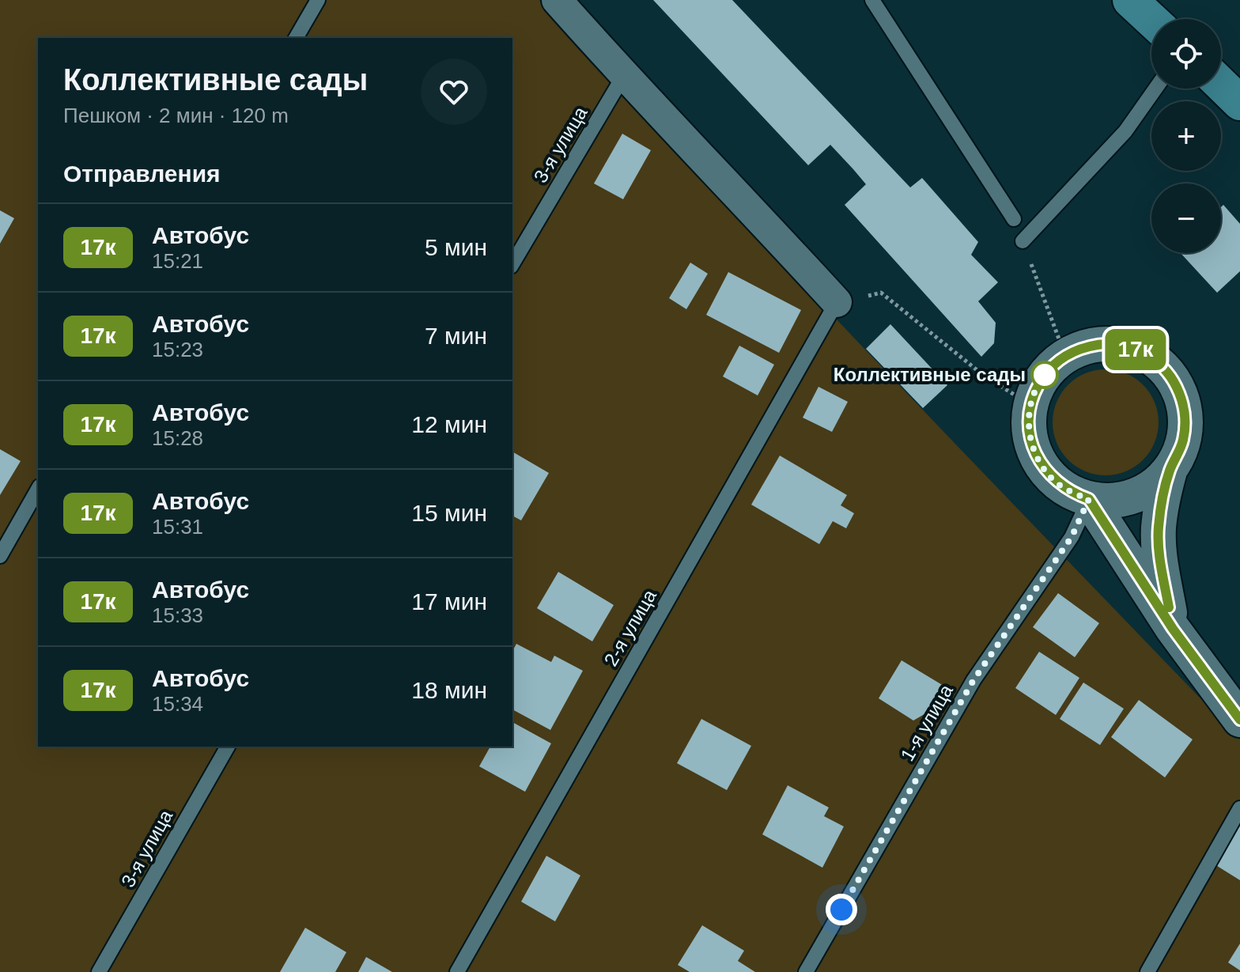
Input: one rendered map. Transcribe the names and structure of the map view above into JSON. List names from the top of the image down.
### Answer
{
  "streets": {
    "lane": ["3-я улица", "2-я улица", "1-я улица"]
  },
  "places": ["Коллективные сады"],
  "lines": ["bus line 17к"],
  "page": {
    "on_map": "17к",
    "map_buttons": ["+", "−"],
    "heading": [
      ["Коллективные сады", "Пешком · 2 мин · 120 m"],
      "Отправления"
    ],
    "list": [
      {
        "mark": "17к",
        "name": "Автобус",
        "note": "15:21",
        "value": "5 мин"
      },
      {
        "mark": "17к",
        "name": "Автобус",
        "note": "15:23",
        "value": "7 мин"
      },
      {
        "mark": "17к",
        "name": "Автобус",
        "note": "15:28",
        "value": "12 мин"
      },
      {
        "mark": "17к",
        "name": "Автобус",
        "note": "15:31",
        "value": "15 мин"
      },
      {
        "mark": "17к",
        "name": "Автобус",
        "note": "15:33",
        "value": "17 мин"
      },
      {
        "mark": "17к",
        "name": "Автобус",
        "note": "15:34",
        "value": "18 мин"
      }
    ]
  }
}
